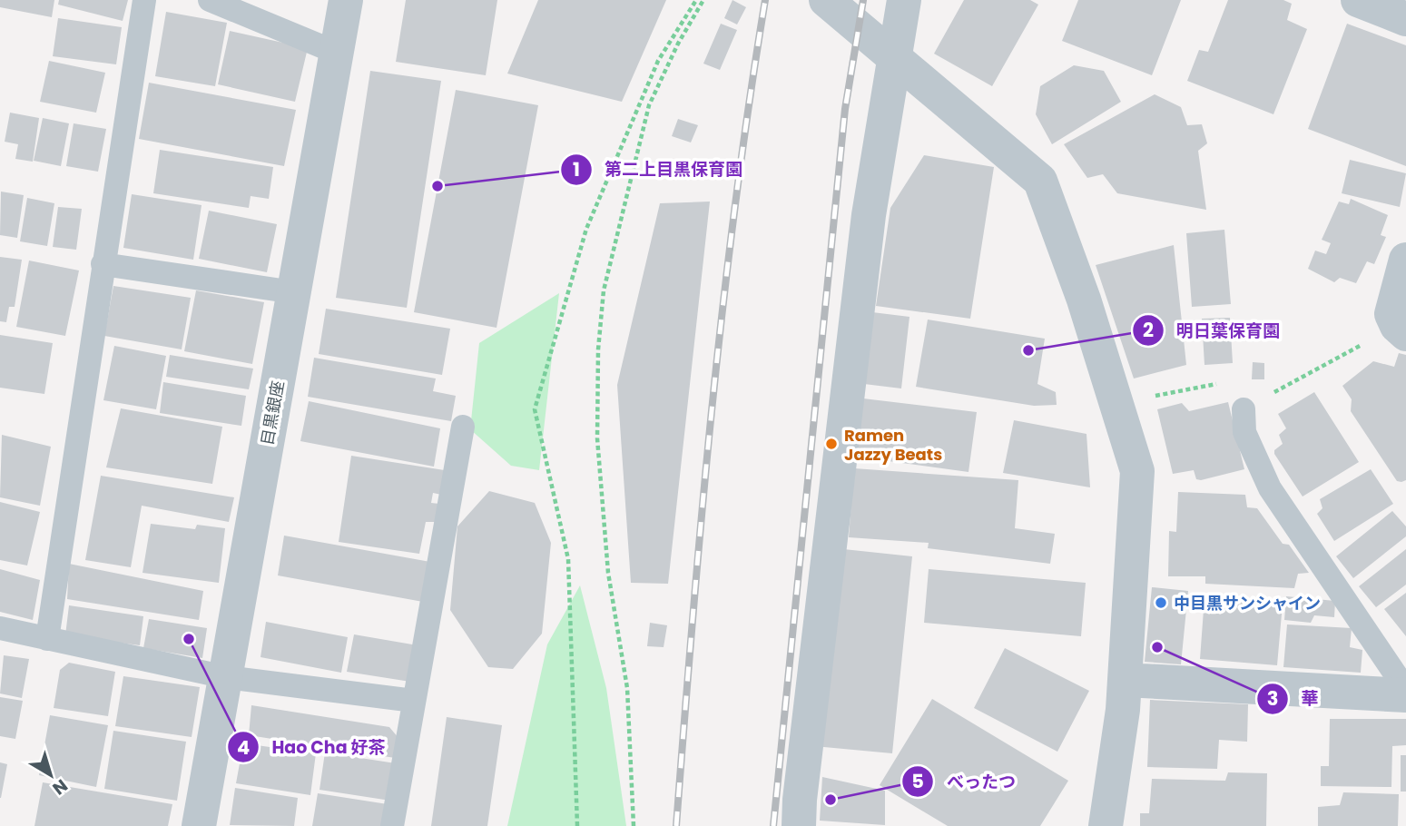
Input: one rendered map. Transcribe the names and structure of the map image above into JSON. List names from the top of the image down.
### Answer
{
  "streets": {
    "street": ["目黒銀座"]
  },
  "places": [
    "第二上目黒保育園",
    "明日葉保育園",
    "Ramen Jazzy Beats",
    "中目黒サンシャイン",
    "Hao Cha 好茶",
    "華",
    "べったつ"
  ],
  "north": "bottom right"
}
